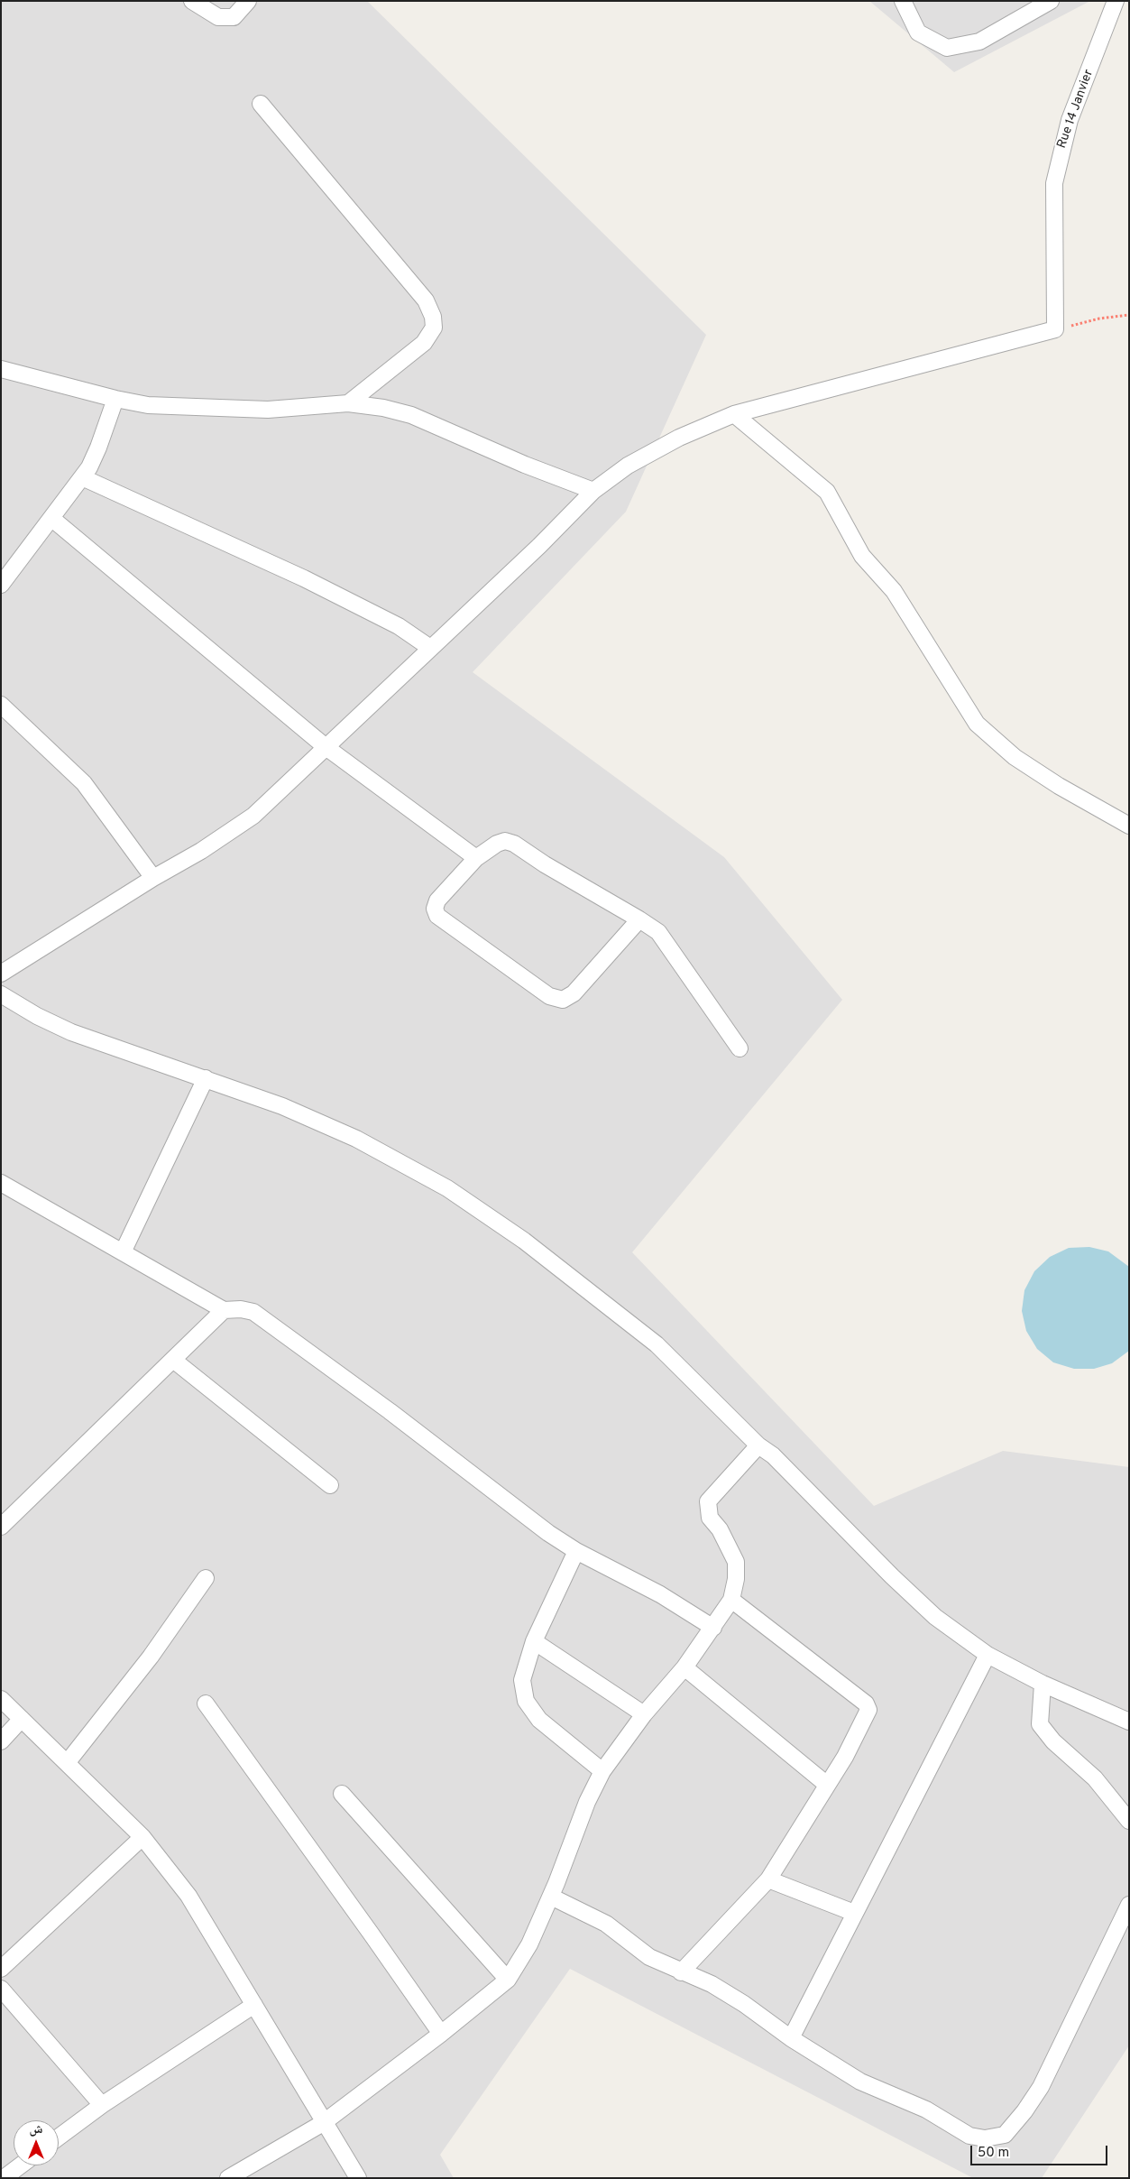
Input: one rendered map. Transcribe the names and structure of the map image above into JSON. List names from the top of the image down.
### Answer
{
  "streets": {
    "street": ["Rue 14 Janvier"]
  },
  "scale_bar": "50 m",
  "north": "top"
}
